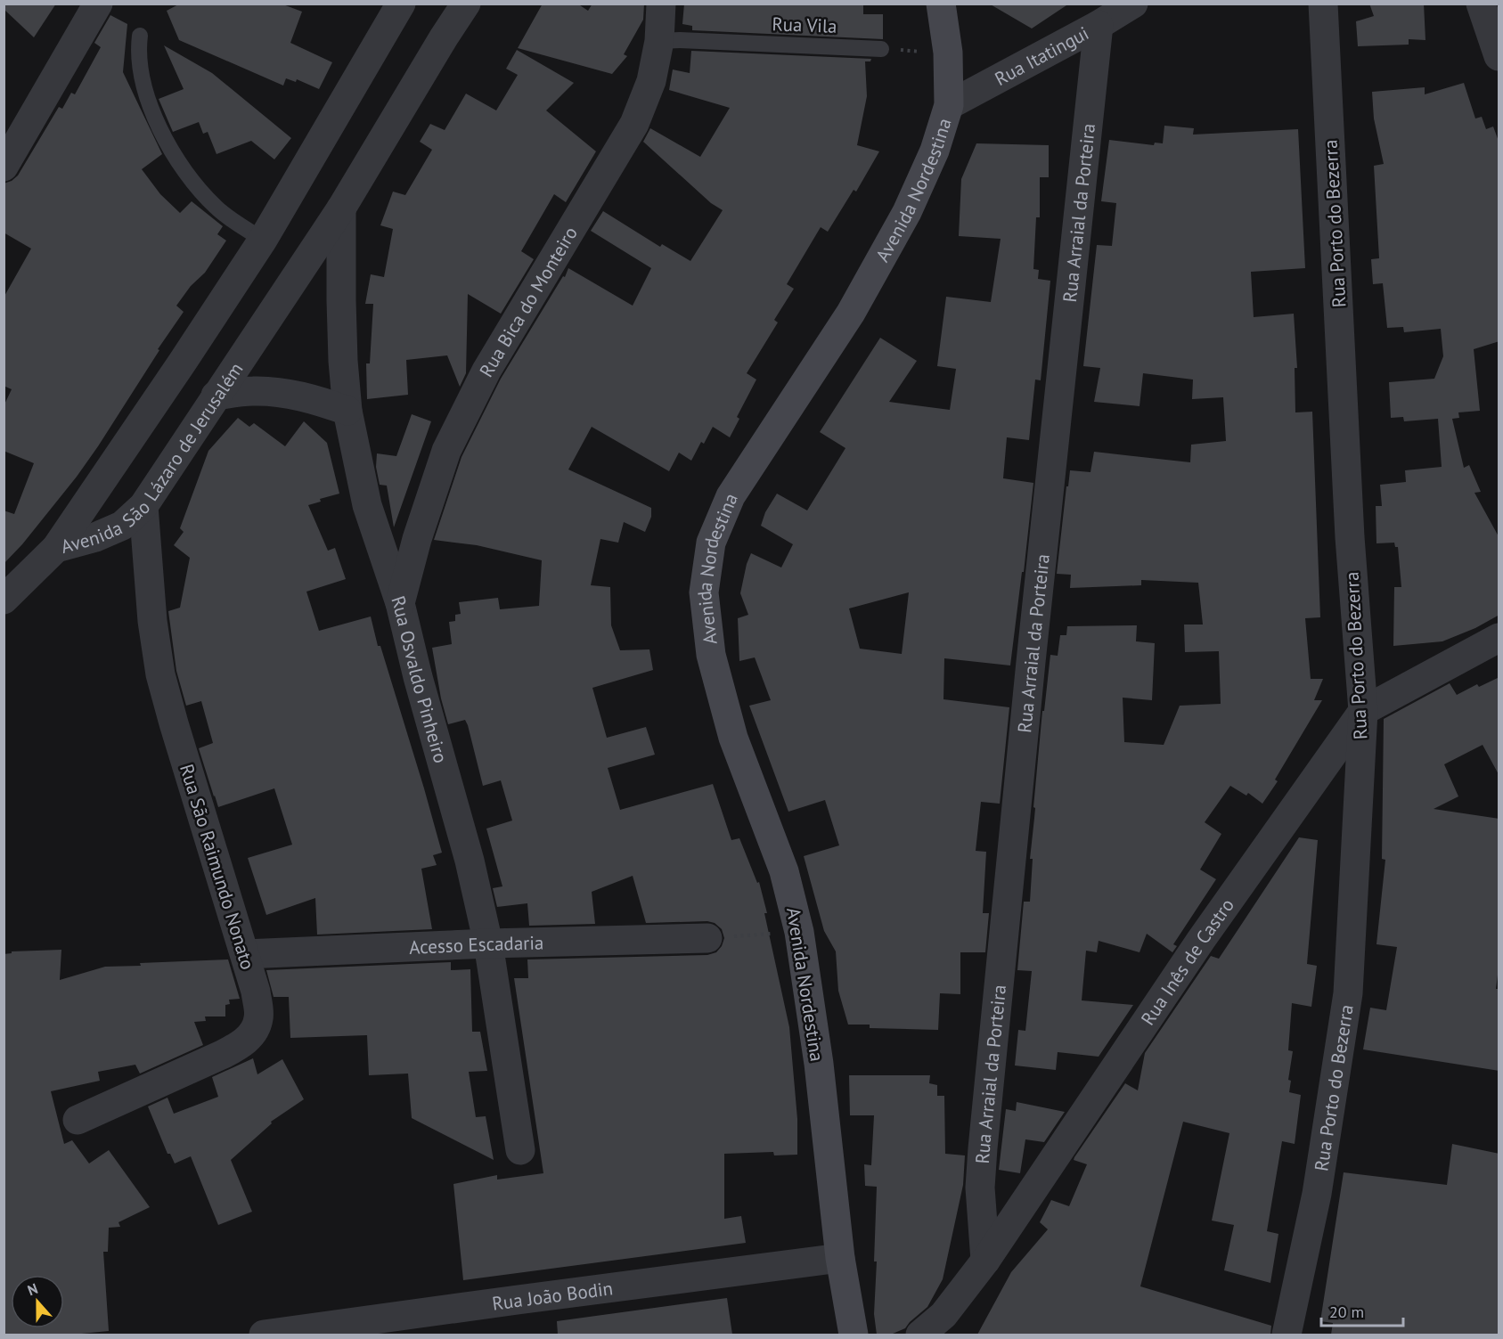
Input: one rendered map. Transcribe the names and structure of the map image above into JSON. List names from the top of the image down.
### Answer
{
  "streets": {
    "main road": ["Avenida Nordestina"],
    "street": [
      "Rua Itatingui",
      "Rua Arraial da Porteira",
      "Rua Porto do Bezerra",
      "Rua Bica do Monteiro",
      "Avenida São Lázaro de Jerusalém",
      "Rua Osvaldo Pinheiro",
      "Rua São Raimundo Nonato",
      "Acesso Escadaria",
      "Rua Inês de Castro",
      "Rua João Bodin"
    ],
    "lane": ["Rua Vila"]
  },
  "crossings": [
    ["Rua Vila", "Rua Bica do Monteiro"],
    ["Rua Itatingui", "Avenida Nordestina"],
    ["Rua Itatingui", "Rua Arraial da Porteira"],
    ["Avenida Nordestina", "Rua João Bodin"],
    ["Rua Arraial da Porteira", "Rua Inês de Castro"],
    ["Rua Porto do Bezerra", "Rua Inês de Castro"],
    ["Rua Bica do Monteiro", "Rua Osvaldo Pinheiro"],
    ["Avenida São Lázaro de Jerusalém", "Rua Osvaldo Pinheiro"],
    ["Avenida São Lázaro de Jerusalém", "Rua São Raimundo Nonato"],
    ["Rua Osvaldo Pinheiro", "Acesso Escadaria"],
    ["Rua São Raimundo Nonato", "Acesso Escadaria"]
  ],
  "scale_bar": "20 m",
  "north": "top"
}
